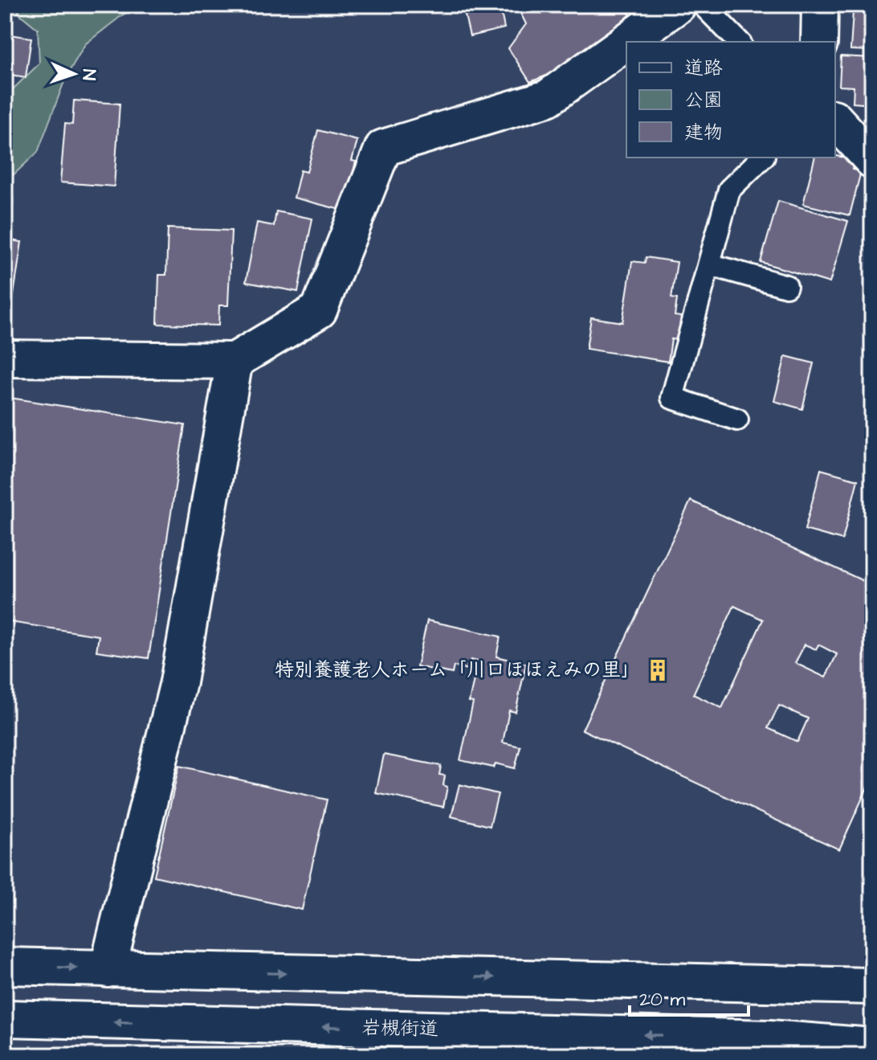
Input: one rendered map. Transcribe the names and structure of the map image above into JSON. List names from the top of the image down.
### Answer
{
  "streets": {
    "main road": ["岩槻街道"]
  },
  "places": {
    "building": ["特別養護老人ホーム「川口ほほえみの里」"]
  },
  "legend": ["道路", "公園", "建物"],
  "scale_bar": "20 m",
  "north": "right"
}
